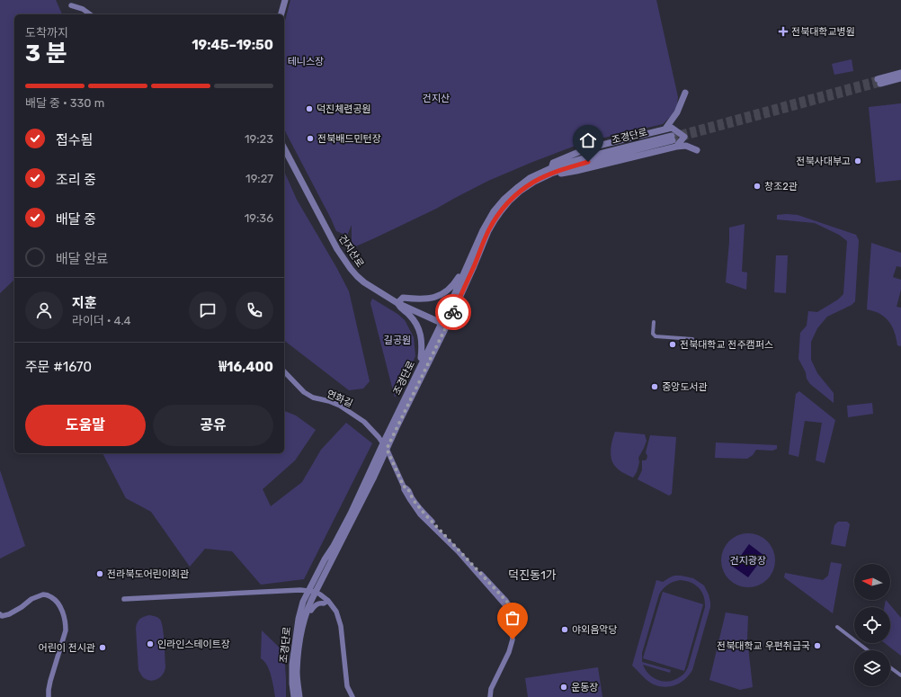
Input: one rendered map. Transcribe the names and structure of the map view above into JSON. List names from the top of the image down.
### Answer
{
  "streets": {
    "street": ["조경단로", "건지산로", "연화길"]
  },
  "crossings": [
    ["조경단로", "건지산로"],
    ["조경단로", "연화길"]
  ],
  "districts": ["덕진동1가"],
  "parks": [
    "테니스장",
    "건지산",
    "길공원",
    "건지광장"
  ],
  "places": {
    "health": ["전북대학교병원"],
    "other": [
      "덕진체련공원",
      "전북배드민턴장",
      "전북사대부고",
      "창조2관",
      "전북대학교 전주캠퍼스",
      "중앙도서관",
      "전라북도어린이회관",
      "야외음악당",
      "인라인스테이트장",
      "전북대학교 우편취급국",
      "어린이 전시관",
      "운동장"
    ]
  },
  "north": "left",
  "page": {
    "heading": ["3 분", "도착까지", "19:45–19:50"],
    "panel": [
      "지훈",
      "라이더 · 4.4",
      "주문 #1670",
      "₩16,400"
    ],
    "bar": "배달 중 · 330 m",
    "list": [
      ["접수됨", "19:23"],
      ["조리 중", "19:27"],
      ["배달 중", "19:36"],
      "배달 완료"
    ],
    "buttons": ["도움말", "공유"]
  }
}
